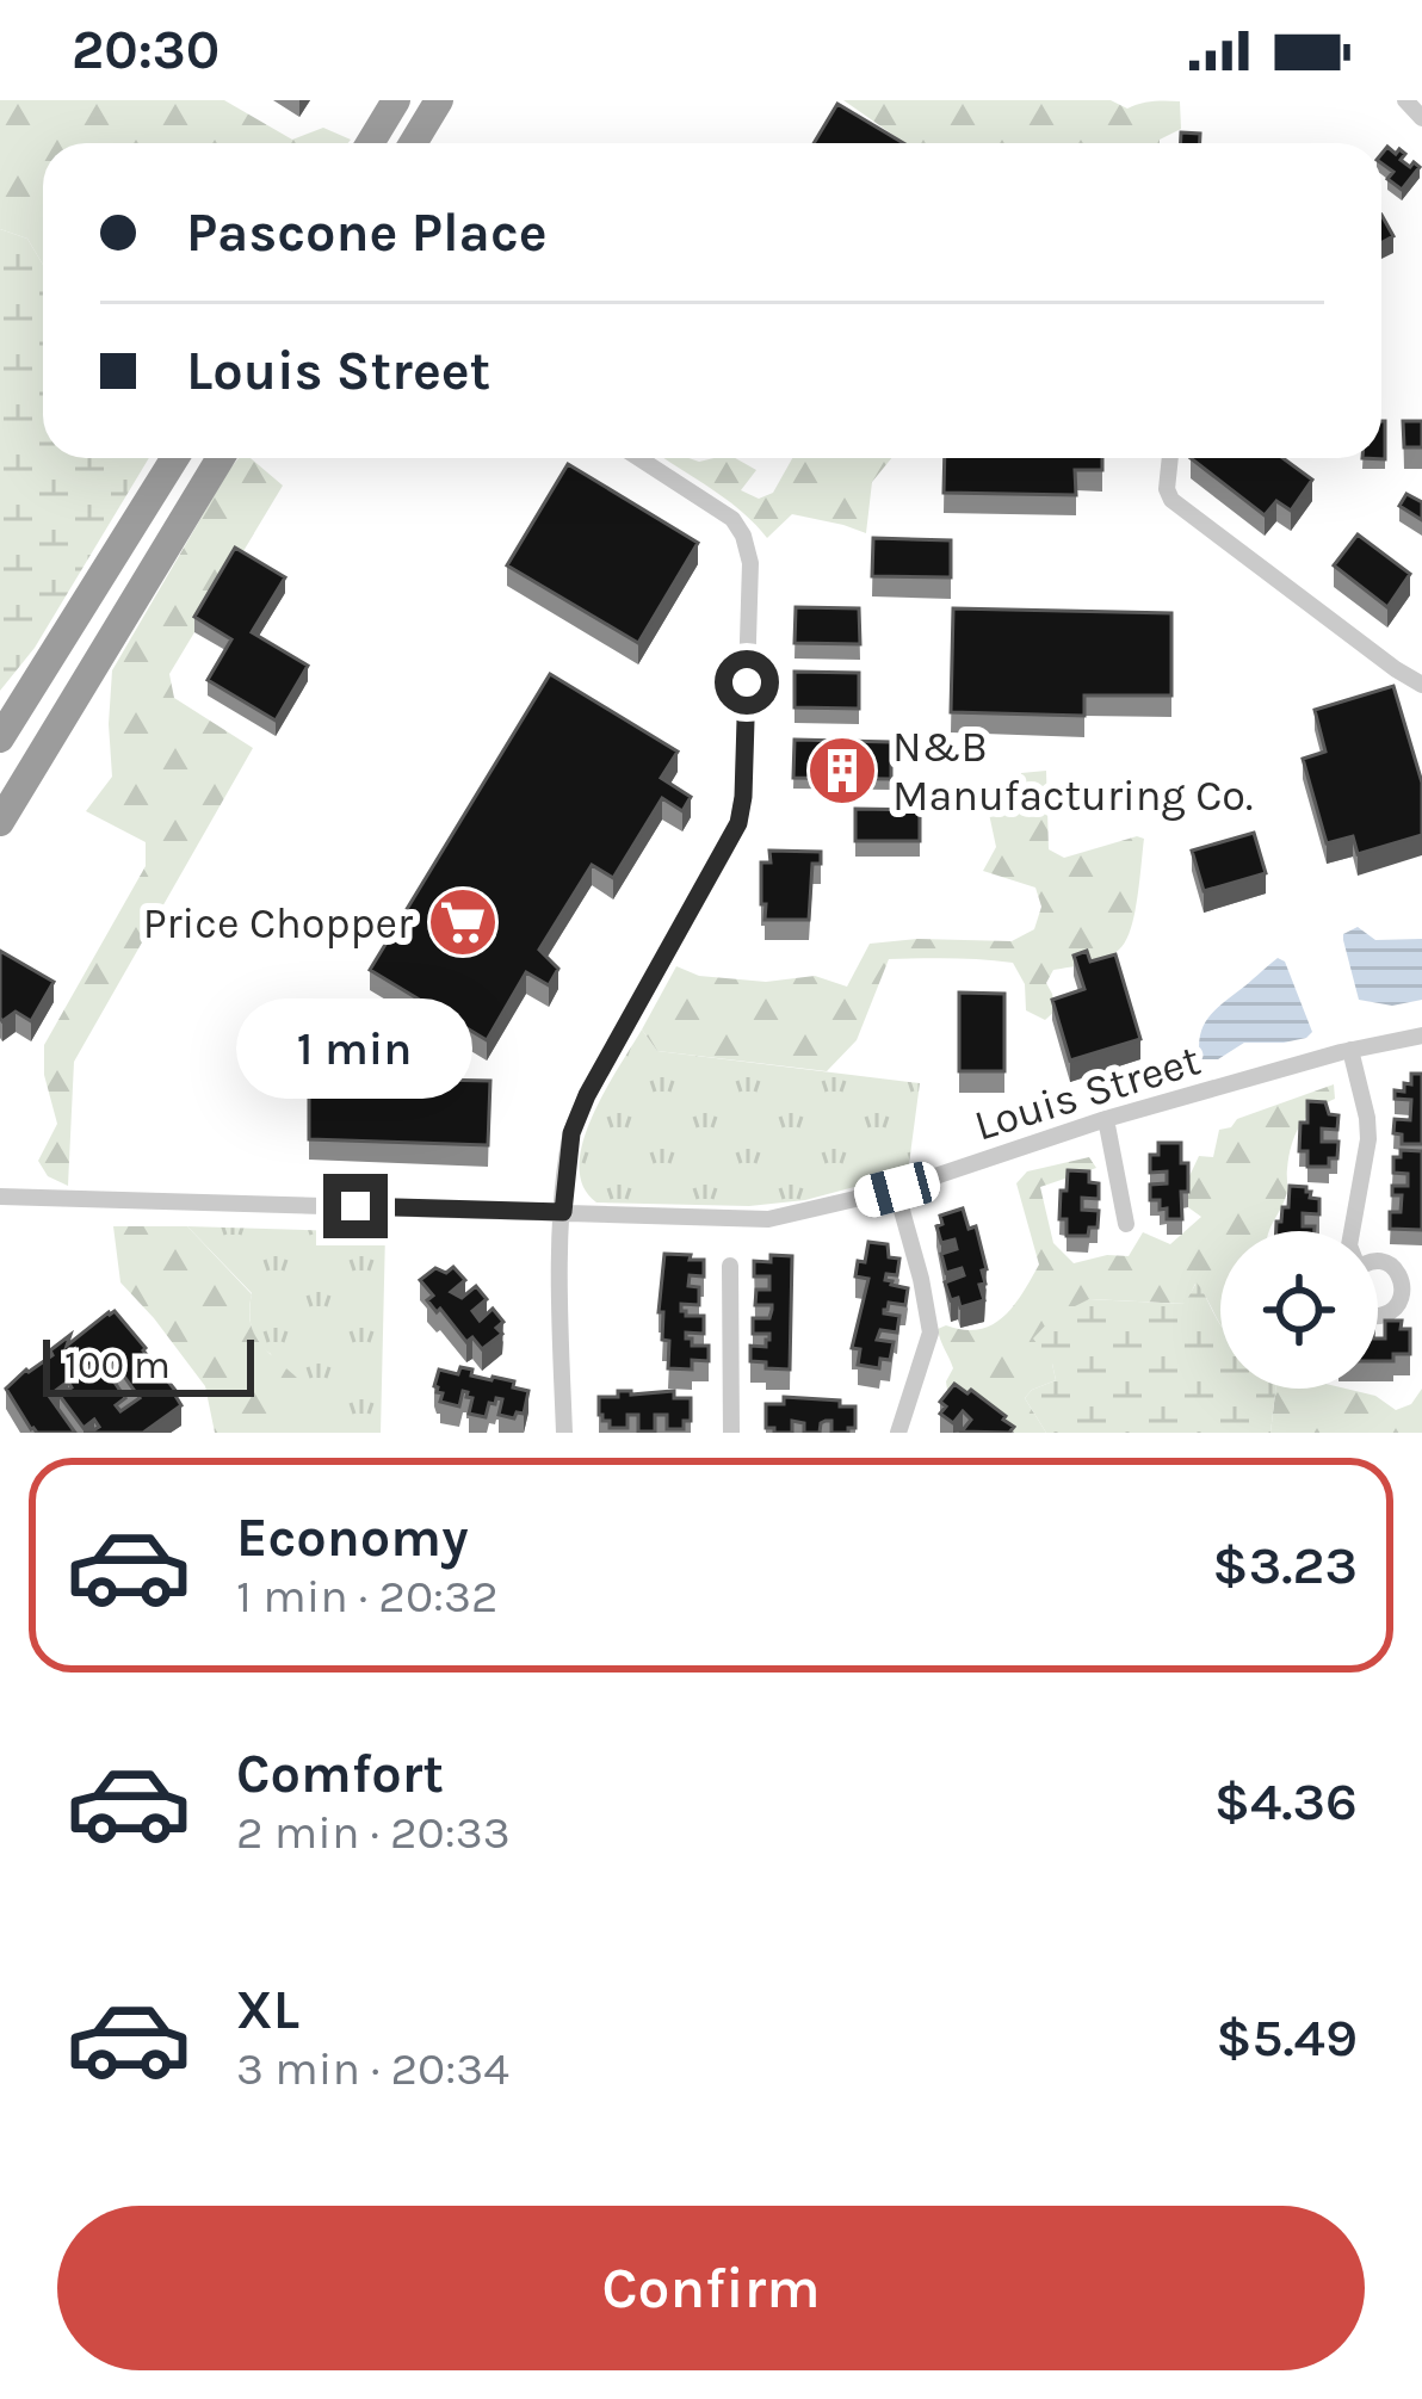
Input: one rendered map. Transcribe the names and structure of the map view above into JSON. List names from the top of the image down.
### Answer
{
  "streets": {
    "street": ["Louis Street"]
  },
  "places": {
    "building": ["N&B Manufacturing Co."],
    "supermarket": ["Price Chopper"]
  },
  "scale_bar": "100 m",
  "page": {
    "status": "20:30",
    "banner": ["Pascone Place", "Louis Street"],
    "bubble": "1 min",
    "scale": "100 m",
    "list": [
      {
        "name": "Economy",
        "note": "1 min · 20:32",
        "value": "$3.23"
      },
      {
        "name": "Comfort",
        "note": "2 min · 20:33",
        "value": "$4.36"
      },
      {
        "name": "XL",
        "note": "3 min · 20:34",
        "value": "$5.49"
      }
    ],
    "buttons": "Confirm"
  }
}
